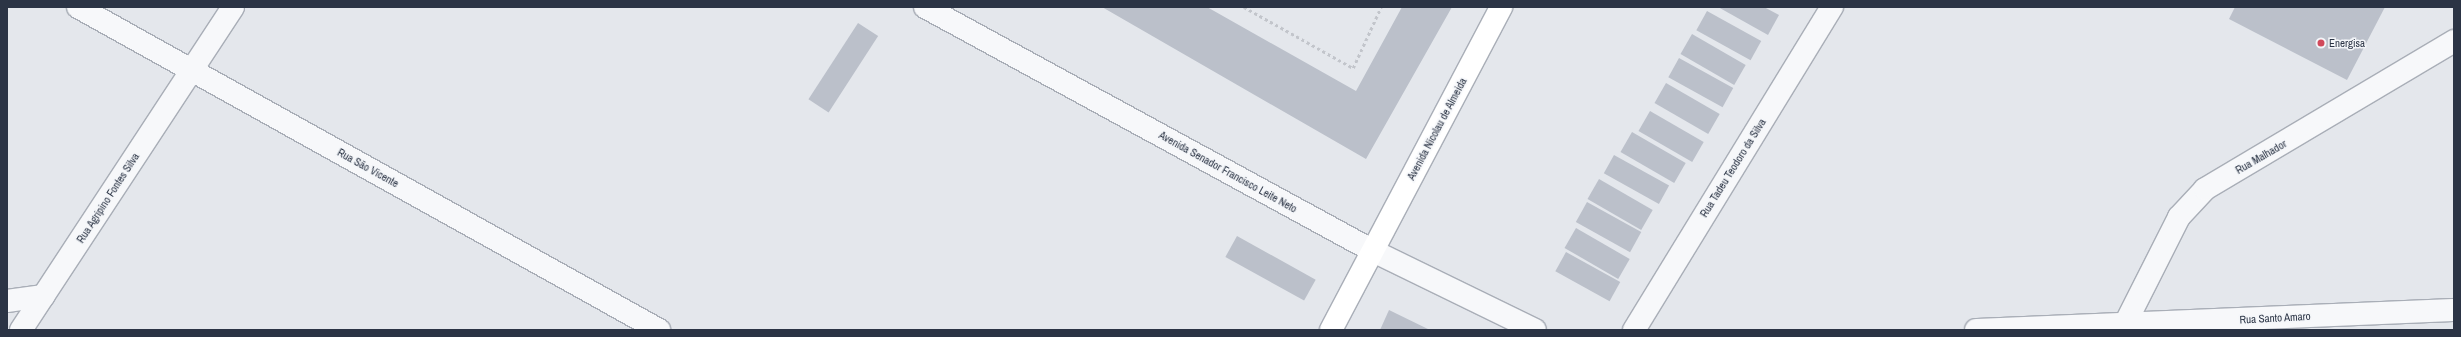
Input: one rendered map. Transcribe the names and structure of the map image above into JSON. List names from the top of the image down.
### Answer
{
  "streets": {
    "main road": ["Avenida Nicolau de Almeida"],
    "street": [
      "Rua Malhador",
      "Rua São Vicente",
      "Rua Tadeu Teodoro da Silva",
      "Avenida Senador Francisco Leite Neto",
      "Rua Agripino Fontes Silva",
      "Rua Santo Amaro"
    ]
  },
  "crossings": [
    ["Avenida Nicolau de Almeida", "Avenida Senador Francisco Leite Neto"],
    ["Rua Malhador", "Rua Santo Amaro"],
    ["Rua São Vicente", "Rua Agripino Fontes Silva"]
  ],
  "places": ["Energisa"]
}
